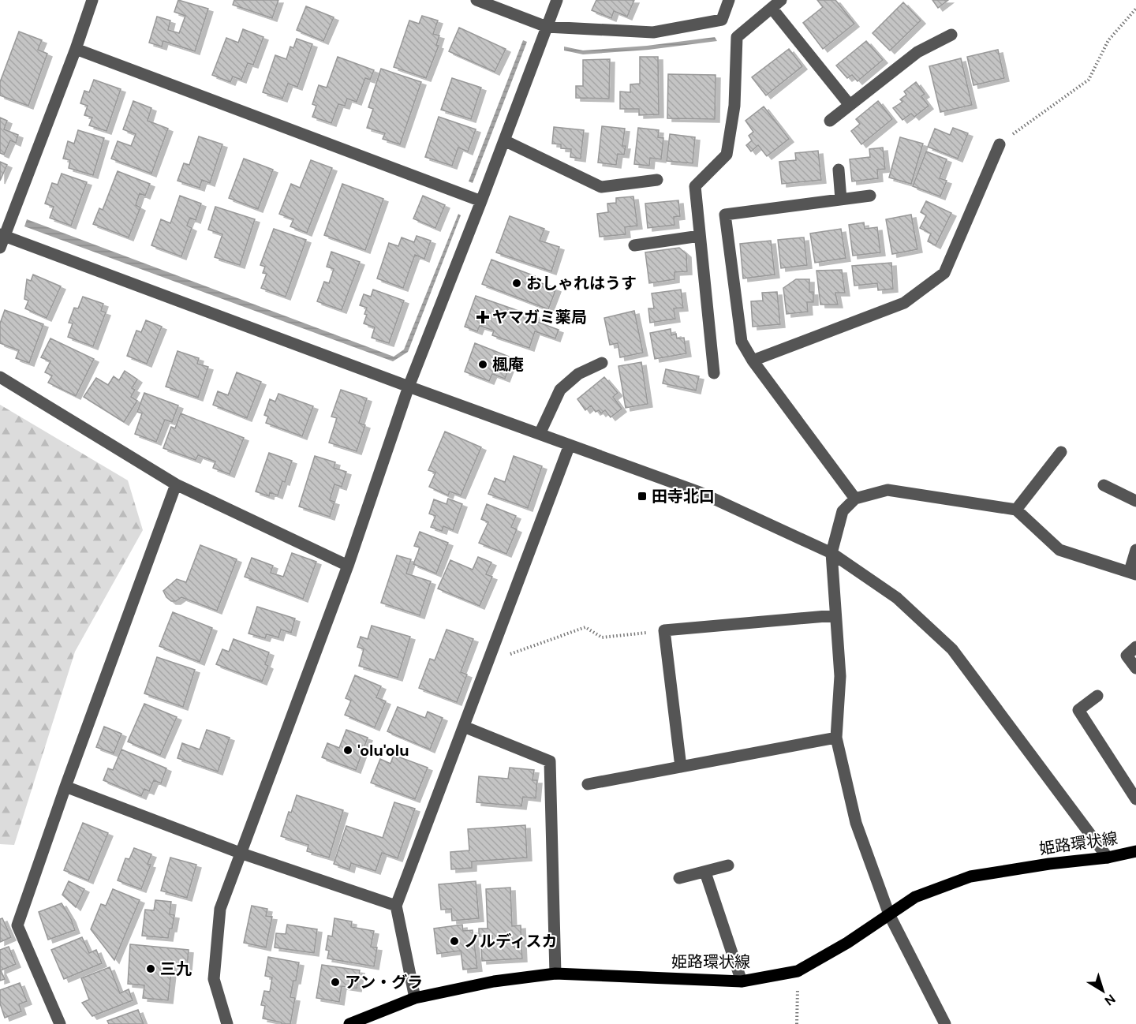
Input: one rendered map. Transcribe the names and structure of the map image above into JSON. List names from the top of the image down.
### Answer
{
  "streets": {
    "main road": ["姫路環状線"]
  },
  "places": {
    "other": [
      "おしゃれはうす",
      "楓庵",
      "'olu'olu",
      "ノルディスカ",
      "三九",
      "アン・グラ"
    ],
    "health": ["ヤマガミ薬局"],
    "transit": ["田寺北口"]
  },
  "north": "bottom right"
}
